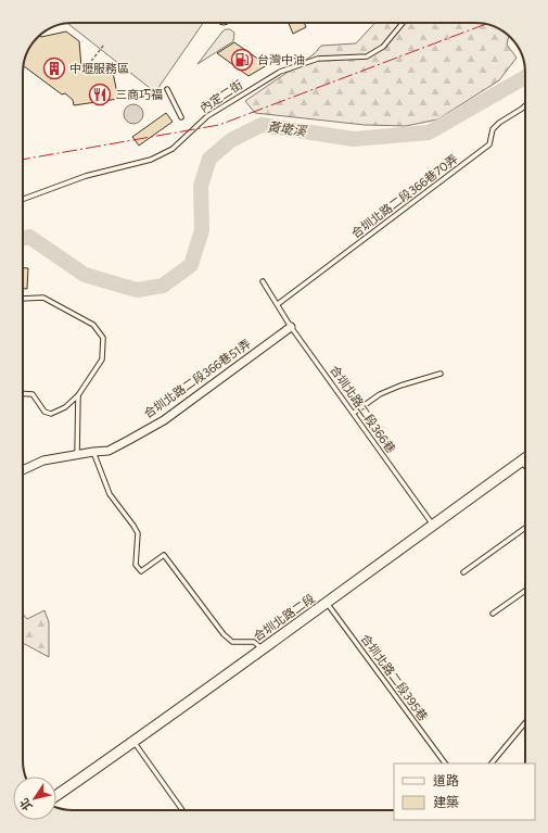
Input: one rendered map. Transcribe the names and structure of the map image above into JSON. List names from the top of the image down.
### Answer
{
  "streets": {
    "street": ["合圳北路二段366巷51弄", "合圳北路二段"],
    "lane": [
      "內定二街",
      "合圳北路二段366巷70弄",
      "合圳北路二段366巷",
      "合圳北路二段395巷"
    ]
  },
  "crossings": [
    ["合圳北路二段366巷70弄", "合圳北路二段366巷"],
    ["合圳北路二段366巷51弄", "合圳北路二段366巷"],
    ["合圳北路二段366巷", "合圳北路二段"],
    ["合圳北路二段", "合圳北路二段395巷"]
  ],
  "water": ["黃墘溪"],
  "places": {
    "fuel station": ["台灣中油"],
    "building": ["中壢服務區"],
    "restaurant": ["三商巧福"]
  },
  "legend": ["道路", "建築"],
  "north": "bottom left"
}
